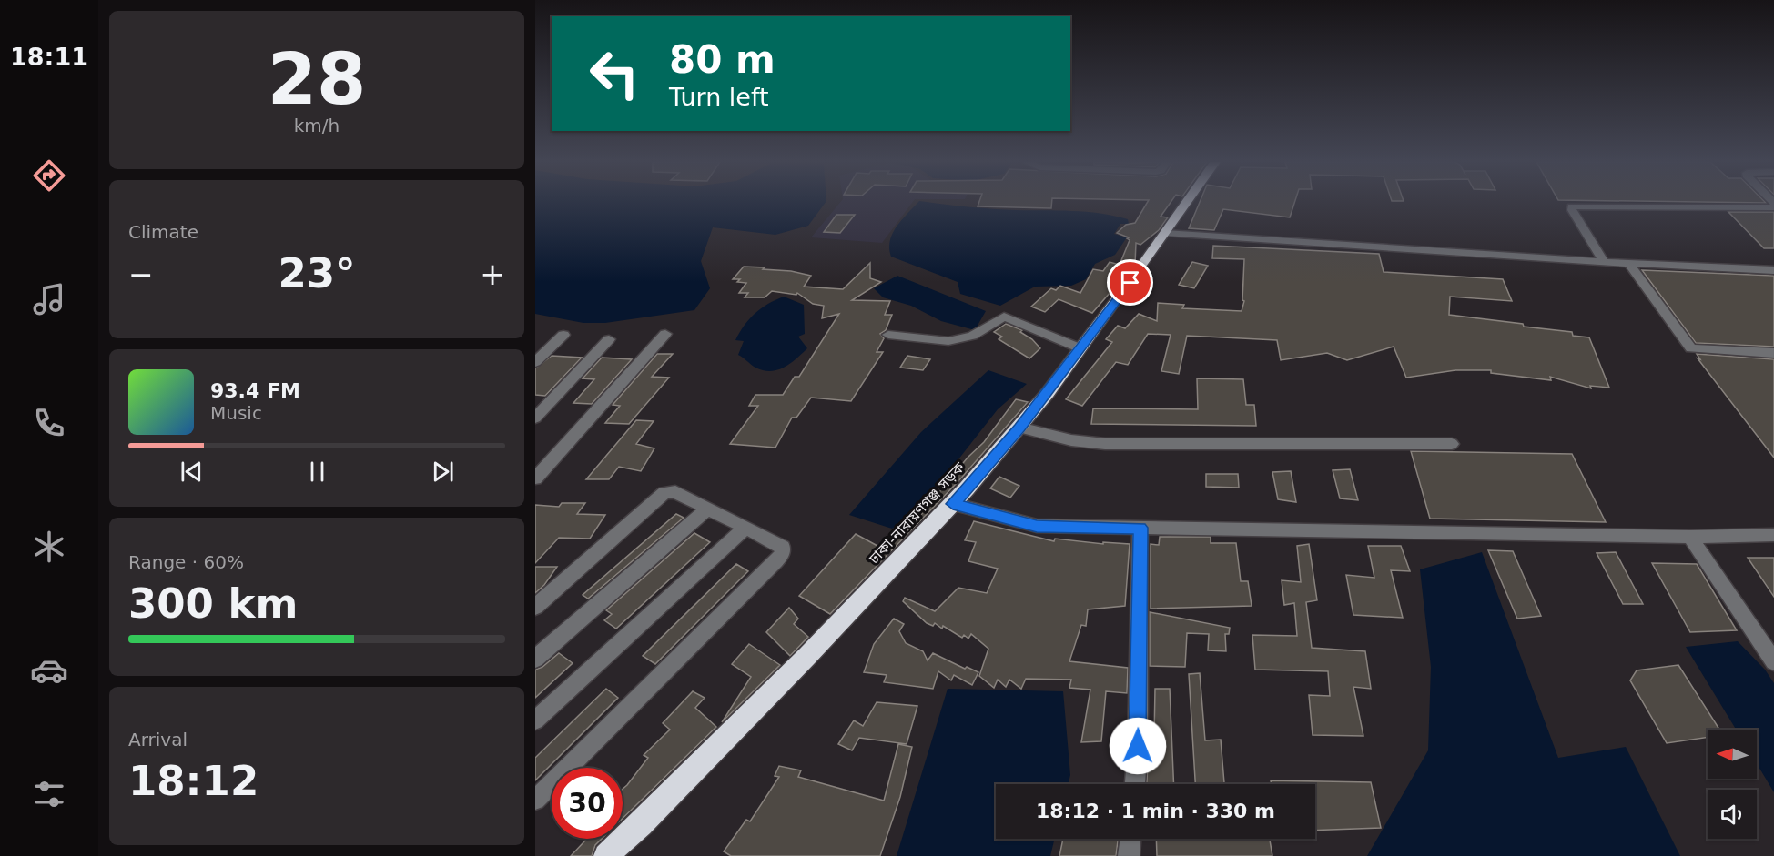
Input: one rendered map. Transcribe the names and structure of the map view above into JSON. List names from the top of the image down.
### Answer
{
  "streets": {
    "highway": ["ঢাকা-নারায়ণগঞ্জ সড়ক"]
  },
  "north": "left",
  "page": {
    "tabs": "18:11",
    "tile": [
      ["28", "km/h"],
      "Climate",
      ["Range · 60%", "300 km"],
      ["Arrival", "18:12"]
    ],
    "turn": ["80 m", "Turn left"],
    "heat": ["−", "23°", "+"],
    "song": ["93.4 FM", "Music"],
    "limit": "30",
    "trip": "18:12 · 1 min · 330 m"
  }
}
